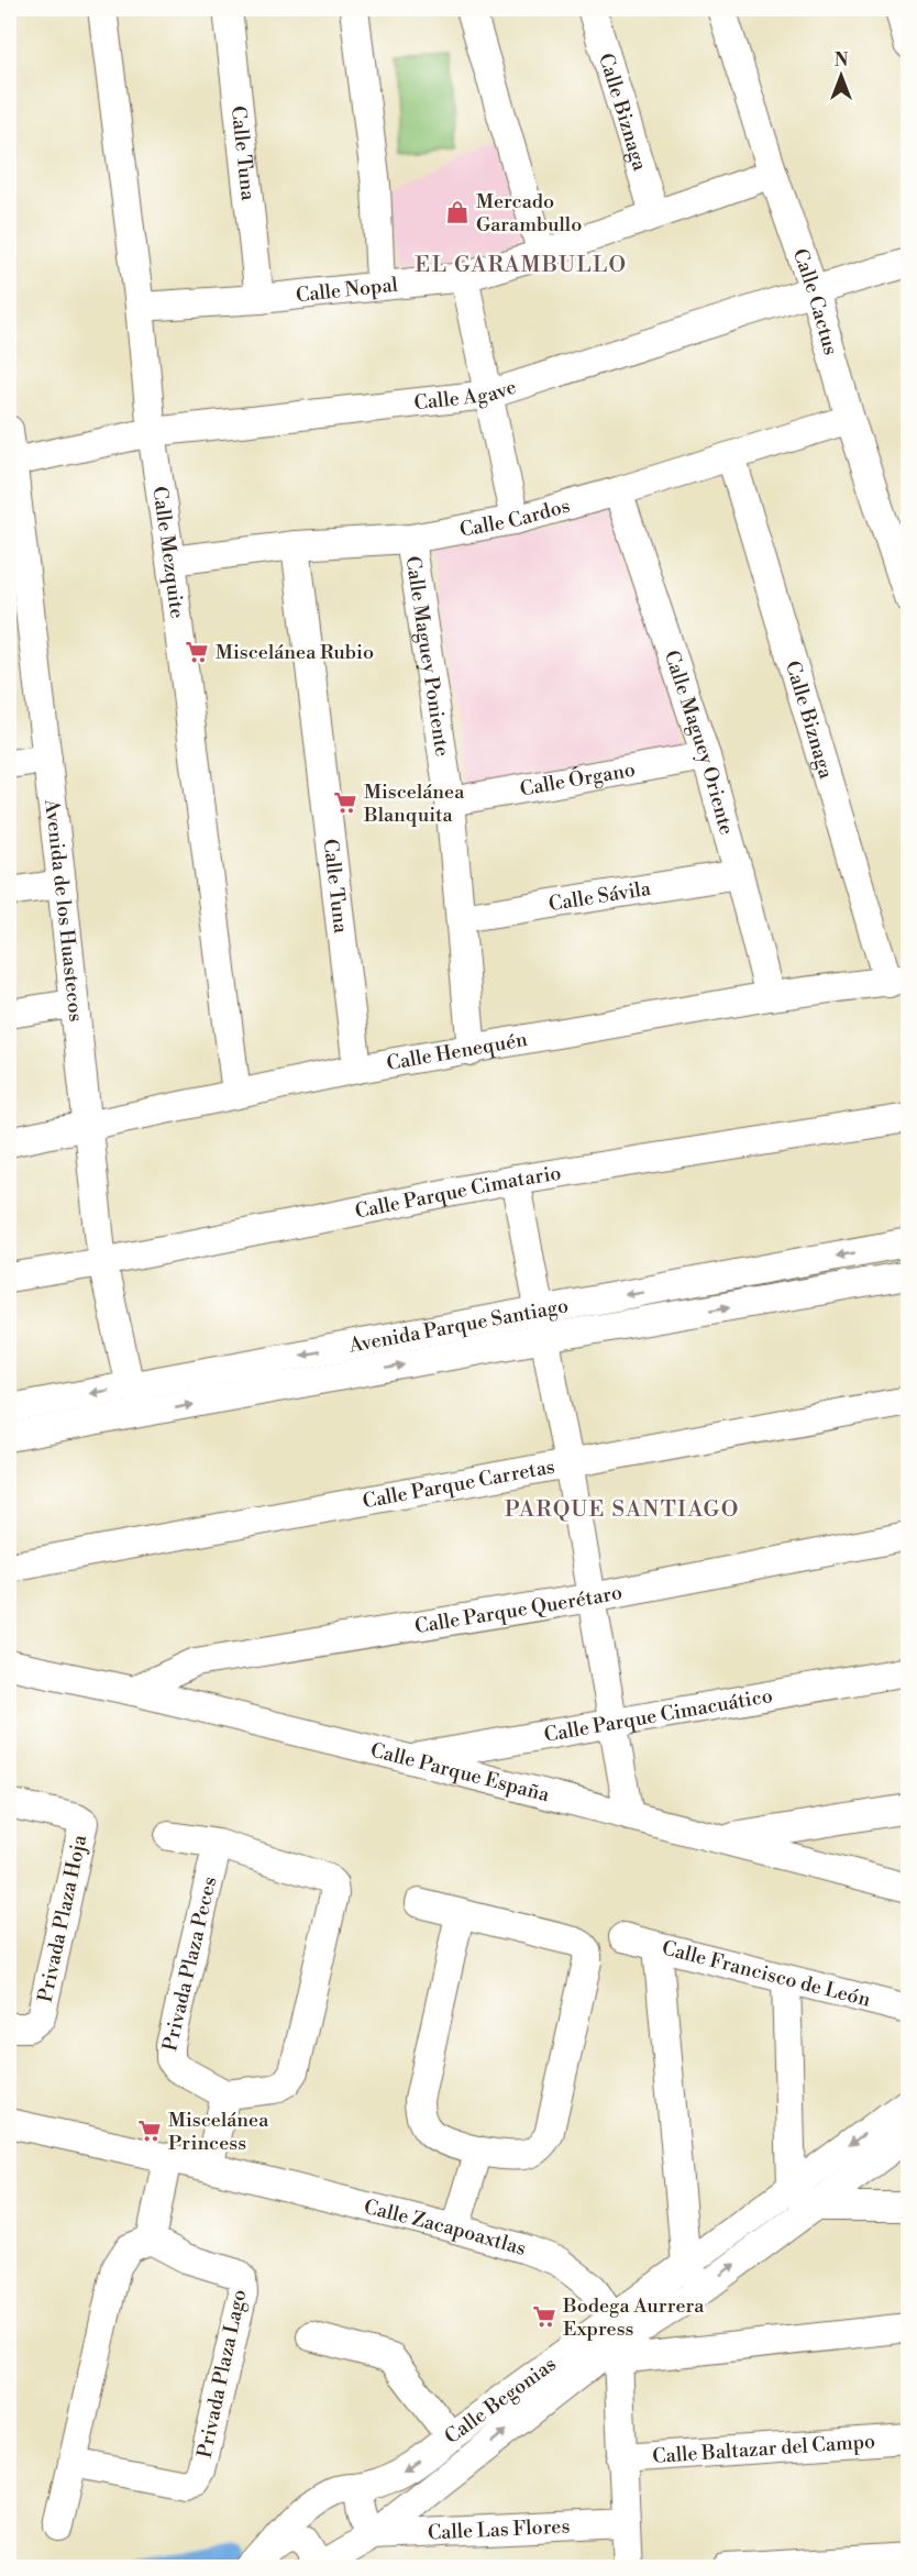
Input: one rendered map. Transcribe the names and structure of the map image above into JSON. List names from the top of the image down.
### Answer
{
  "streets": {
    "street": [
      "Calle Biznaga",
      "Calle Tuna",
      "Calle Nopal",
      "Calle Cactus",
      "Calle Agave",
      "Calle Cardos",
      "Calle Mezquite",
      "Calle Maguey Poniente",
      "Calle Maguey Oriente",
      "Calle Órgano",
      "Calle Sávila",
      "Avenida de los Huastecos",
      "Calle Henequén",
      "Calle Parque Cimatario",
      "Avenida Parque Santiago",
      "Calle Parque Carretas",
      "Calle Parque Querétaro",
      "Calle Parque Cimacuático",
      "Calle Parque España",
      "Privada Plaza Hoja",
      "Privada Plaza Peces",
      "Calle Francisco de León",
      "Calle Zacapoaxtlas",
      "Privada Plaza Lago",
      "Calle Begonias",
      "Calle Baltazar del Campo",
      "Calle Las Flores"
    ]
  },
  "crossings": [
    ["Calle Biznaga", "Calle Nopal"],
    ["Calle Biznaga", "Calle Cardos"],
    ["Calle Biznaga", "Calle Henequén"],
    ["Calle Tuna", "Calle Nopal"],
    ["Calle Tuna", "Calle Cardos"],
    ["Calle Tuna", "Calle Henequén"],
    ["Calle Nopal", "Calle Cactus"],
    ["Calle Nopal", "Calle Mezquite"],
    ["Calle Cactus", "Calle Agave"],
    ["Calle Cactus", "Calle Cardos"],
    ["Calle Agave", "Calle Mezquite"],
    ["Calle Agave", "Avenida de los Huastecos"],
    ["Calle Cardos", "Calle Mezquite"],
    ["Calle Cardos", "Calle Maguey Poniente"],
    ["Calle Cardos", "Calle Maguey Oriente"],
    ["Calle Mezquite", "Calle Henequén"],
    ["Calle Maguey Poniente", "Calle Órgano"],
    ["Calle Maguey Poniente", "Calle Sávila"],
    ["Calle Maguey Poniente", "Calle Henequén"],
    ["Calle Maguey Oriente", "Calle Órgano"],
    ["Calle Maguey Oriente", "Calle Sávila"],
    ["Calle Maguey Oriente", "Calle Henequén"],
    ["Avenida de los Huastecos", "Calle Henequén"],
    ["Avenida de los Huastecos", "Calle Parque Cimatario"],
    ["Avenida de los Huastecos", "Avenida Parque Santiago"],
    ["Calle Parque Querétaro", "Calle Parque España"],
    ["Calle Parque Cimacuático", "Calle Parque España"],
    ["Calle Zacapoaxtlas", "Calle Begonias"],
    ["Calle Begonias", "Calle Las Flores"]
  ],
  "districts": ["EL GARAMBULLO", "PARQUE SANTIAGO"],
  "places": {
    "shop": ["Mercado Garambullo"],
    "supermarket": [
      "Miscelánea Rubio",
      "Miscelánea Blanquita",
      "Miscelánea Princess",
      "Bodega Aurrera Express"
    ]
  },
  "north": "top"
}
